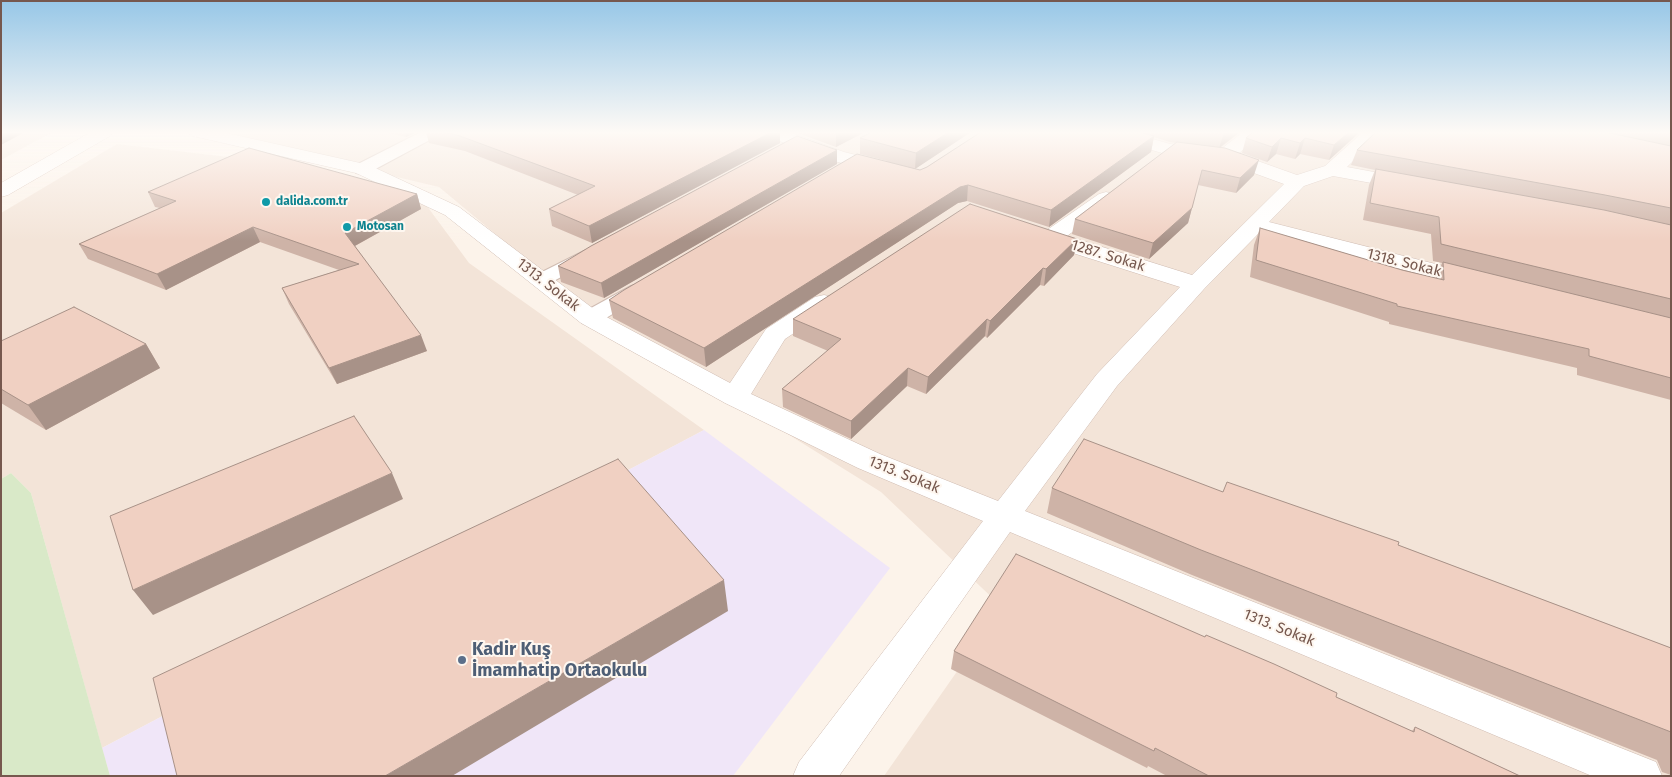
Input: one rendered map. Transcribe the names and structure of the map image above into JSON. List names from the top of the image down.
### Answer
{
  "streets": {
    "street": ["1287. Sokak", "1318. Sokak", "1313. Sokak"]
  },
  "places": ["dalida.com.tr", "Motosan", "Kadir Kuş İmamhatip Ortaokulu"]
}
